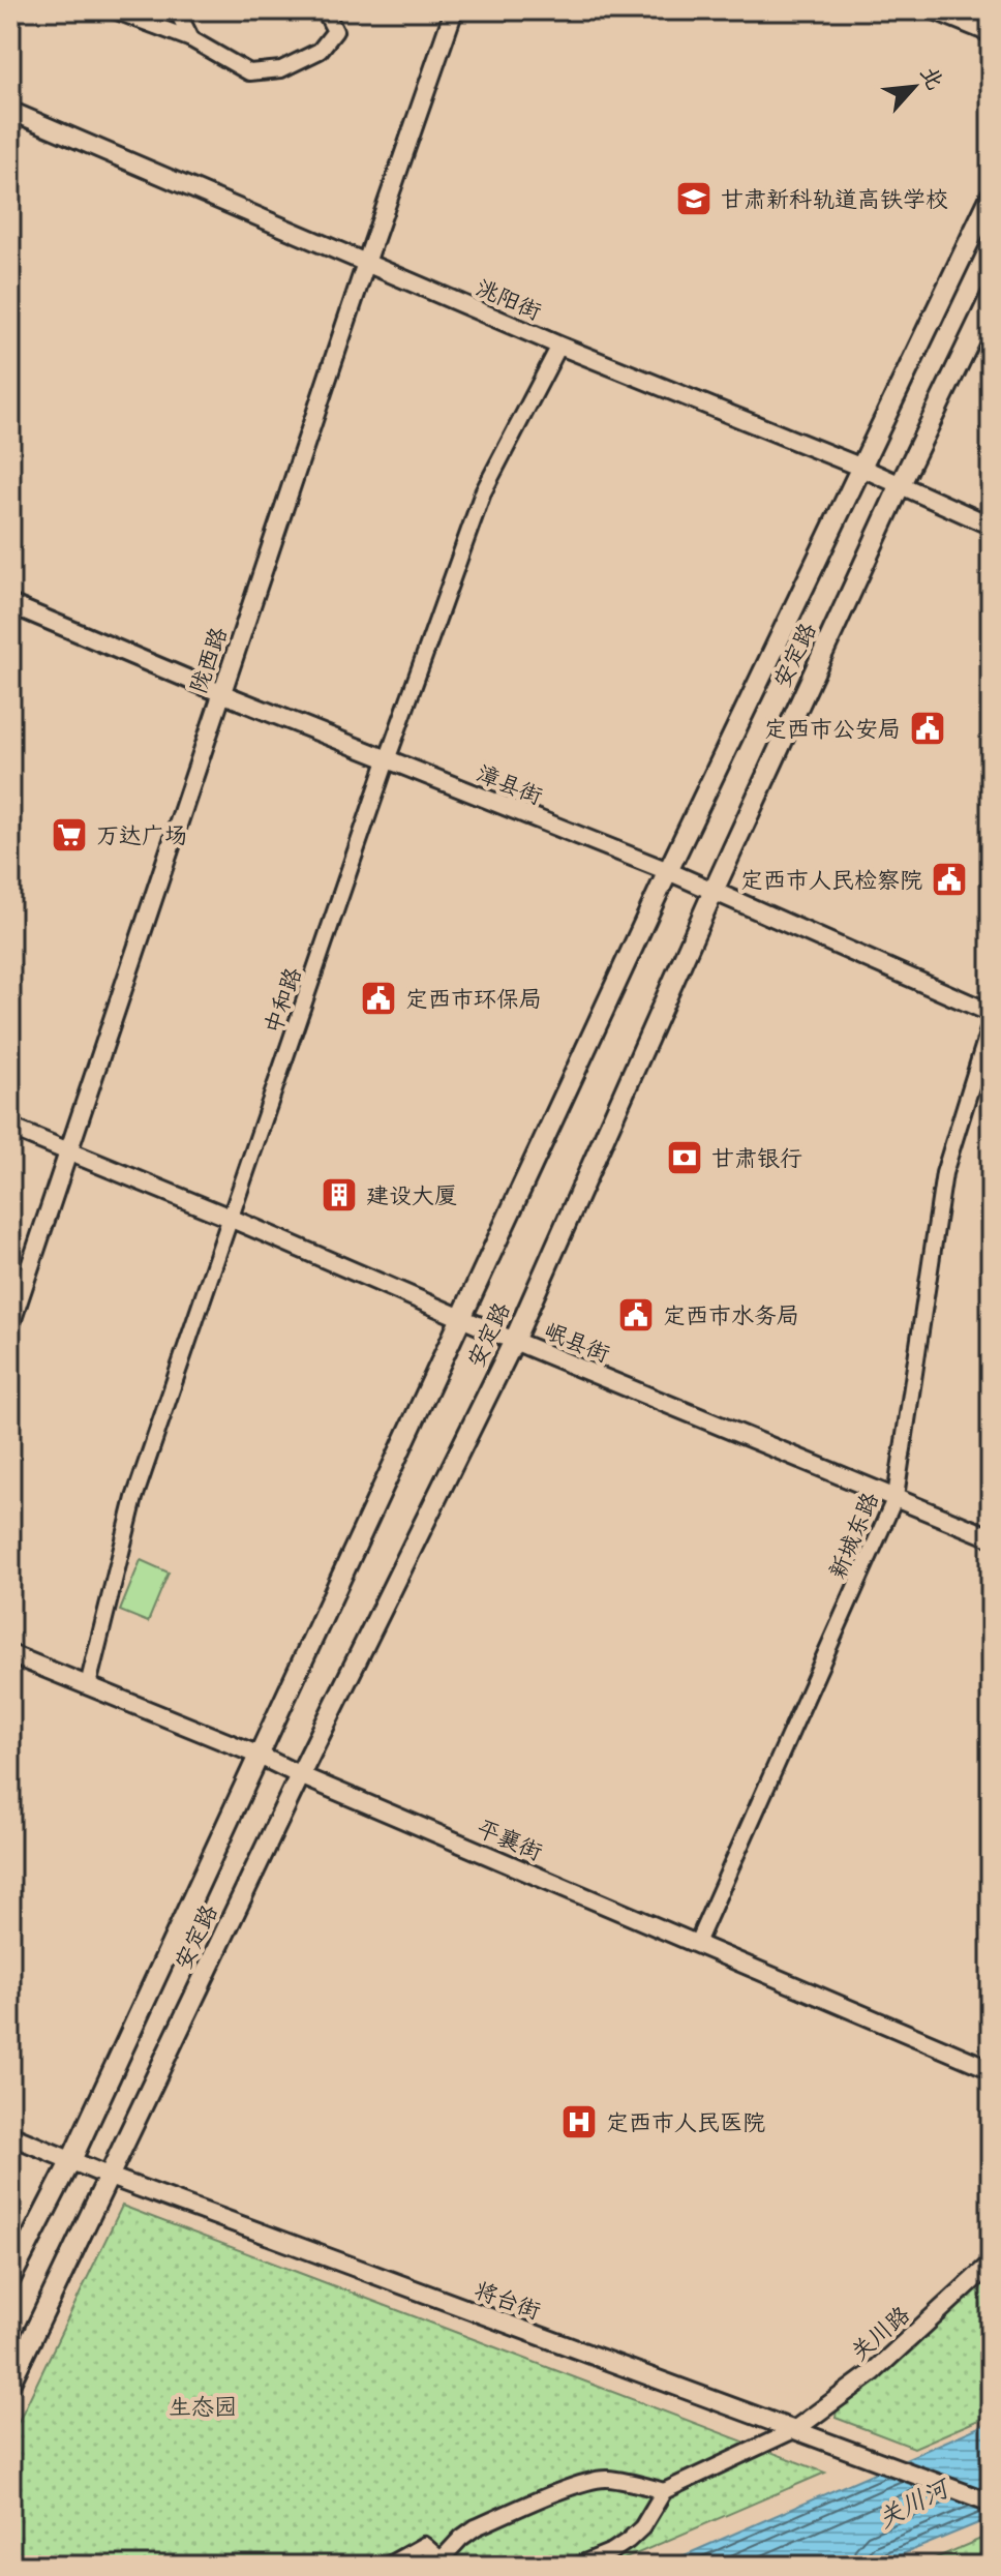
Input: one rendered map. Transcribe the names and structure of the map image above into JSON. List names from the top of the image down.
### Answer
{
  "streets": {
    "main road": ["安定路"],
    "street": [
      "洮阳街",
      "陇西路",
      "漳县街",
      "中和路",
      "岷县街",
      "新城东路",
      "平襄街",
      "将台街",
      "关川路"
    ]
  },
  "crossings": [
    ["洮阳街", "安定路"],
    ["洮阳街", "陇西路"],
    ["洮阳街", "中和路"],
    ["安定路", "漳县街"],
    ["安定路", "岷县街"],
    ["安定路", "平襄街"],
    ["安定路", "将台街"],
    ["陇西路", "漳县街"],
    ["陇西路", "岷县街"],
    ["漳县街", "中和路"],
    ["中和路", "岷县街"],
    ["中和路", "平襄街"],
    ["岷县街", "新城东路"],
    ["新城东路", "平襄街"],
    ["将台街", "关川路"]
  ],
  "water": ["关川河"],
  "parks": ["生态园"],
  "places": {
    "school or university": ["甘肃新科轨道高铁学校"],
    "public building": [
      "定西市公安局",
      "定西市人民检察院",
      "定西市环保局",
      "定西市水务局"
    ],
    "supermarket": ["万达广场"],
    "bank": ["甘肃银行"],
    "building": ["建设大厦"],
    "hospital": ["定西市人民医院"]
  },
  "north": "top right"
}
